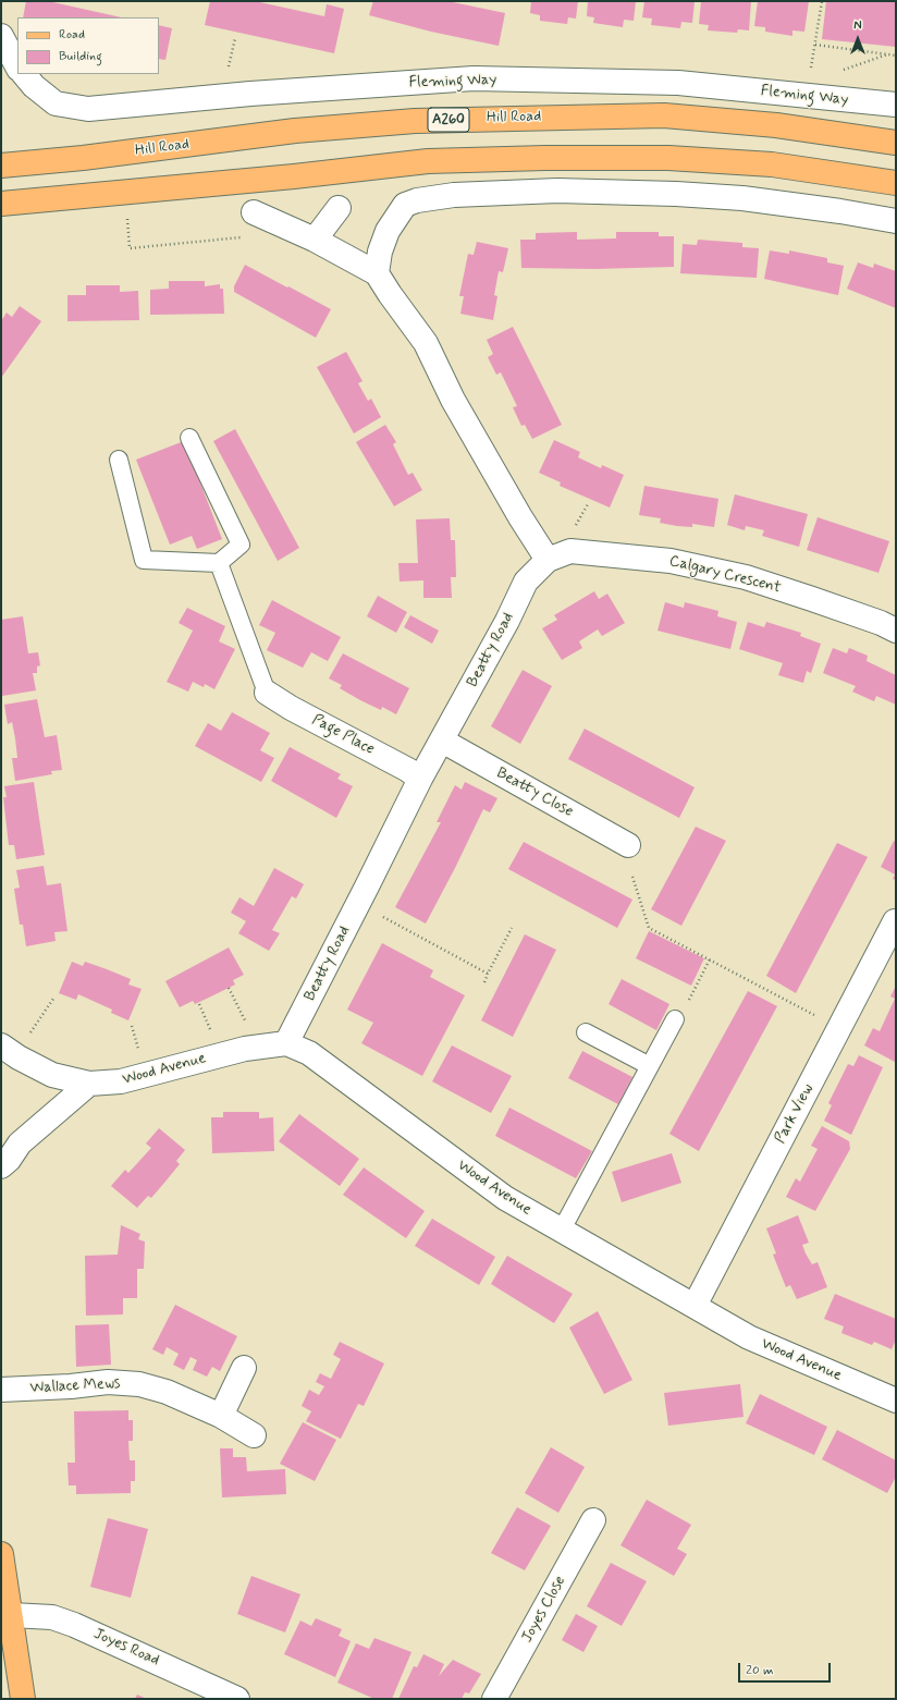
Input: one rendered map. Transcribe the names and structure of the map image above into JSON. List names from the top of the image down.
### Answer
{
  "streets": {
    "main road": ["Hill Road", "A260"],
    "street": [
      "Fleming Way",
      "Calgary Crescent",
      "Beatty Road",
      "Page Place",
      "Beatty Close",
      "Wood Avenue",
      "Park View",
      "Wallace Mews",
      "Joyes Close",
      "Joyes Road"
    ]
  },
  "crossings": [
    ["Calgary Crescent", "Beatty Road"],
    ["Beatty Road", "Page Place"],
    ["Beatty Road", "Beatty Close"],
    ["Beatty Road", "Wood Avenue"],
    ["Wood Avenue", "Park View"]
  ],
  "legend": ["Road", "Building"],
  "scale_bar": "20 m",
  "north": "top"
}
